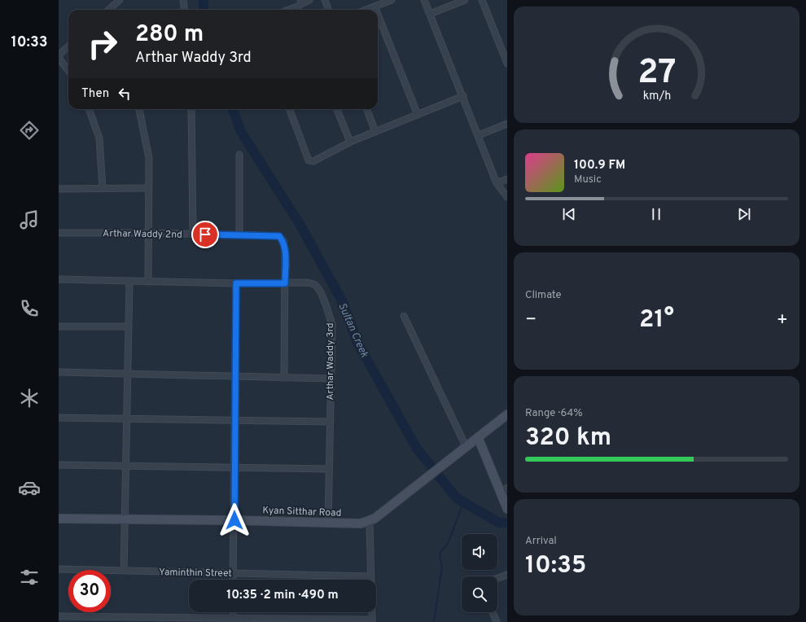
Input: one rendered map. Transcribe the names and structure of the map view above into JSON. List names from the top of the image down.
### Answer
{
  "streets": {
    "main road": ["Kyan Sitthar Road"],
    "street": ["Arthar Waddy 2nd", "Arthar Waddy 3rd", "Yaminthin Street"]
  },
  "crossings": [
    ["Arthar Waddy 2nd", "Arthar Waddy 3rd"],
    ["Arthar Waddy 3rd", "Kyan Sitthar Road"]
  ],
  "water": ["Sultan Creek"],
  "page": {
    "tabs": "10:33",
    "turn": ["280 m", "Arthar Waddy 3rd"],
    "then": "Then",
    "song": ["100.9 FM", "Music"],
    "tile": [
      "Climate",
      ["Range · 64%", "320 km"],
      ["Arrival", "10:35"]
    ],
    "heat": ["−", "21°", "+"],
    "limit": "30",
    "trip": "10:35 · 2 min · 490 m",
    "gauge": ["27", "km/h"]
  }
}
